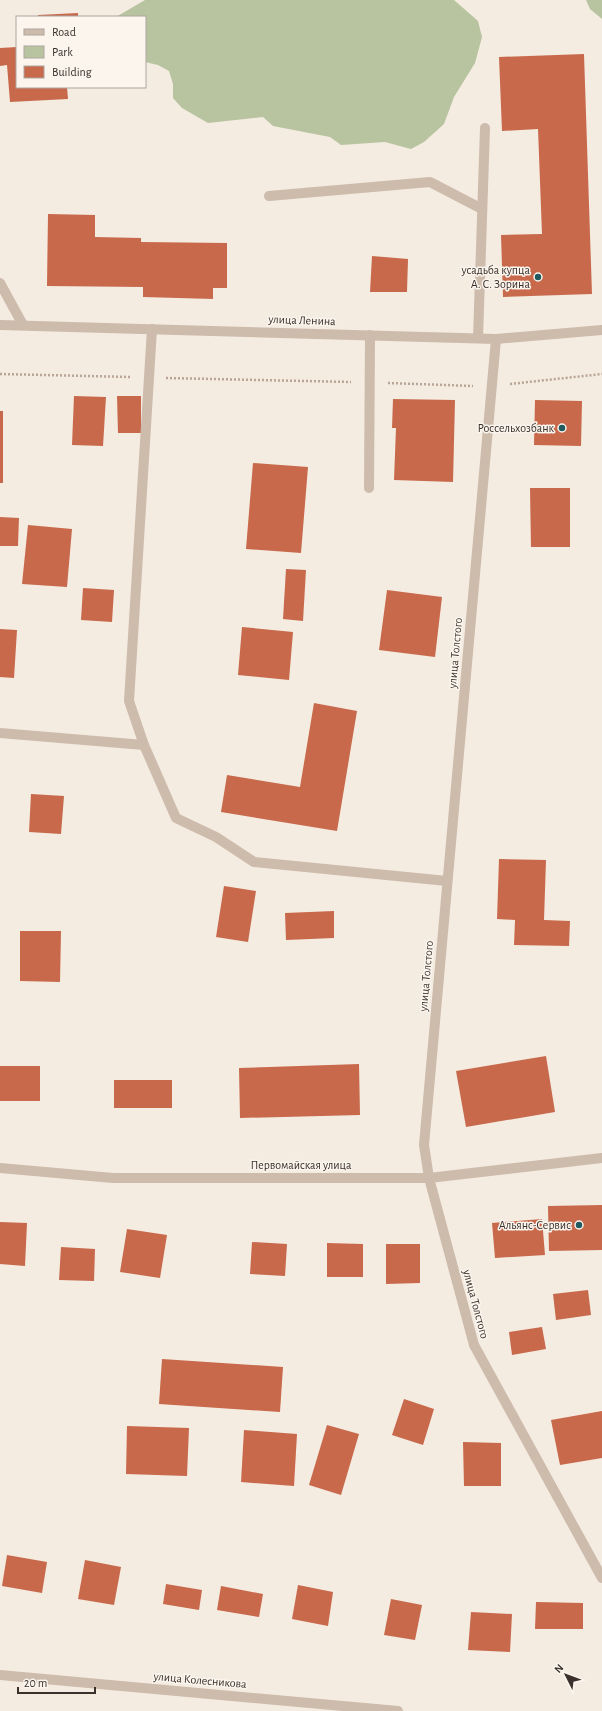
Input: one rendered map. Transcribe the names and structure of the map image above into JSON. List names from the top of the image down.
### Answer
{
  "streets": {
    "street": [
      "улица Ленина",
      "улица Толстого",
      "Первомайская улица",
      "улица Колесникова"
    ]
  },
  "crossings": [
    ["улица Ленина", "улица Толстого"],
    ["улица Толстого", "Первомайская улица"]
  ],
  "places": ["усадьба купца А. С. Зорина", "Россельхозбанк", "Альянс-Сервис"],
  "legend": ["Road", "Park", "Building"],
  "scale_bar": "20 m",
  "north": "top left"
}
